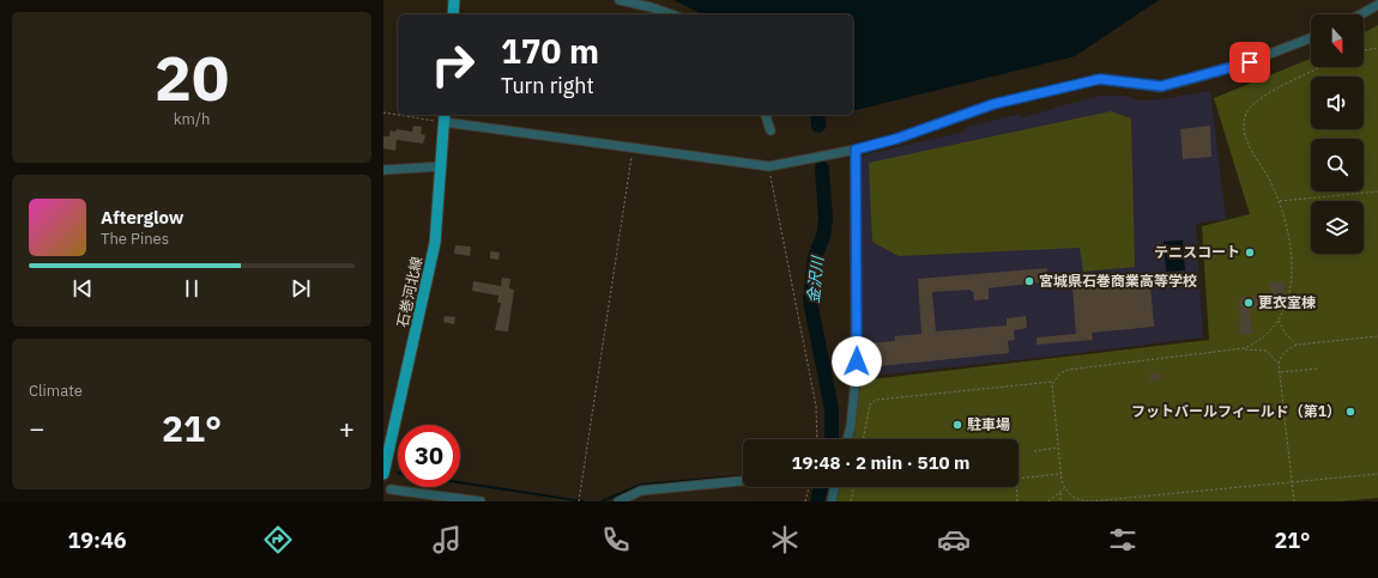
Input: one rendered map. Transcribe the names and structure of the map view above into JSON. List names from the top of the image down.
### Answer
{
  "streets": {
    "main road": ["石巻河北線"]
  },
  "water": ["金沢川"],
  "places": [
    "テニスコート",
    "宮城県石巻商業高等学校",
    "更衣室棟",
    "フットバールフィールド（第1）",
    "駐車場"
  ],
  "north": "bottom",
  "page": {
    "tile": [
      ["20", "km/h"],
      "Climate"
    ],
    "turn": ["170 m", "Turn right"],
    "song": ["Afterglow", "The Pines"],
    "heat": ["−", "21°", "+"],
    "limit": "30",
    "trip": "19:48 · 2 min · 510 m",
    "tabs": ["19:46", "21°"]
  }
}
